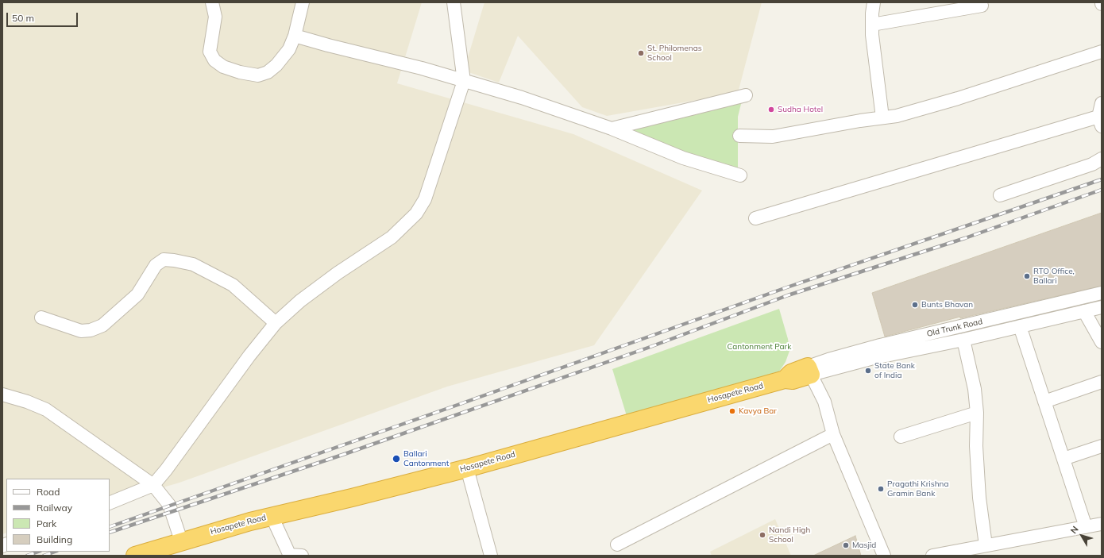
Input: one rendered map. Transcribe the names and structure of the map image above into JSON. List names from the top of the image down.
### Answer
{
  "streets": {
    "highway": ["Hosapete Road"],
    "street": ["Old Trunk Road"]
  },
  "crossings": [
    ["Old Trunk Road", "Hosapete Road"]
  ],
  "parks": ["Cantonment Park"],
  "places": [
    "St. Philomenas School",
    "Sudha Hotel",
    "RTO Office, Ballari",
    "Bunts Bhavan",
    "State Bank of India",
    "Kavya Bar",
    "Ballari Cantonment",
    "Pragathi Krishna Gramin Bank",
    "Nandi High School",
    "Masjid"
  ],
  "legend": [
    "Road",
    "Railway",
    "Park",
    "Building"
  ],
  "scale_bar": "50 m",
  "north": "top left"
}
